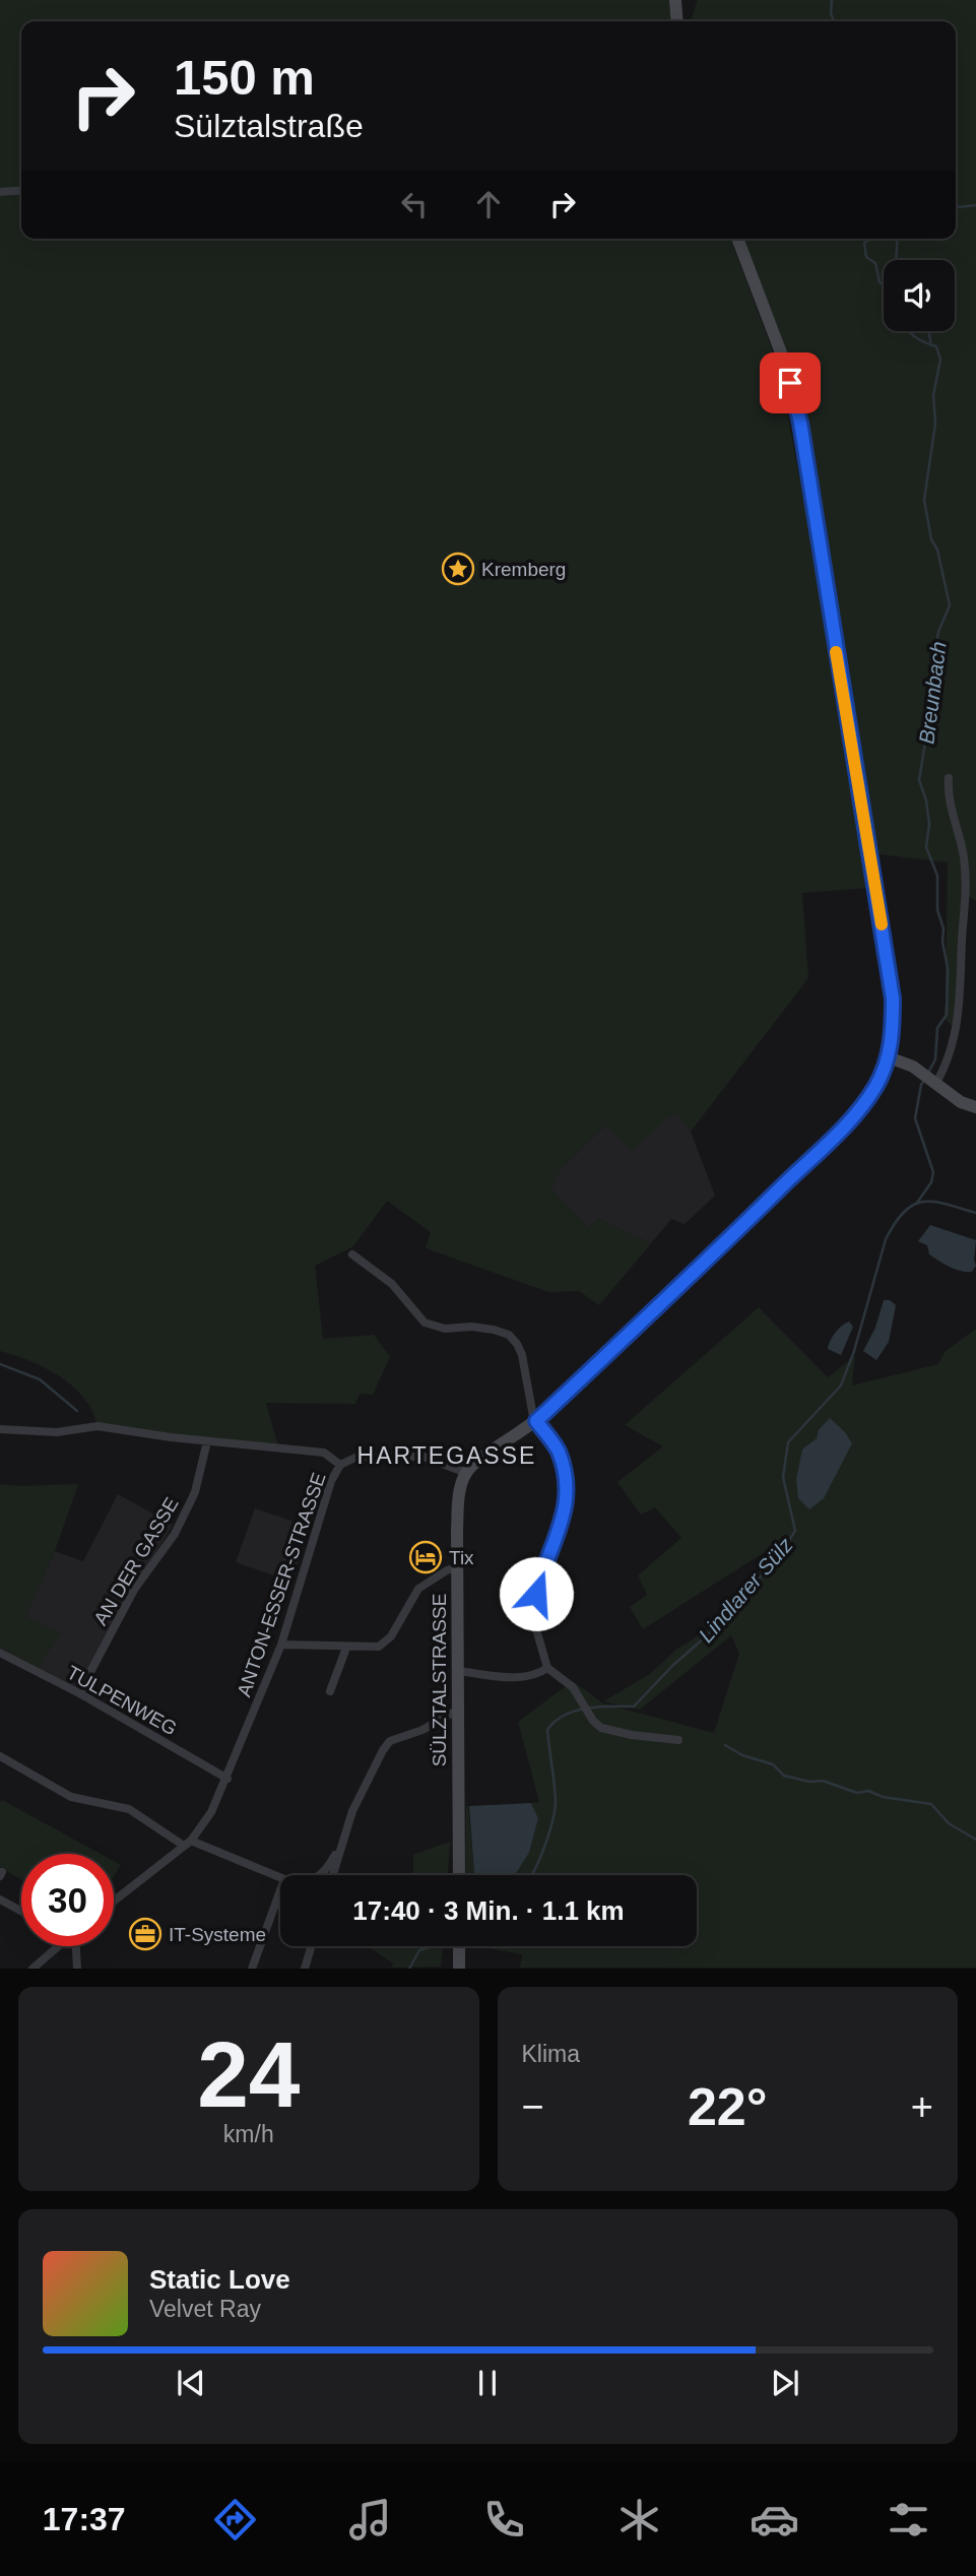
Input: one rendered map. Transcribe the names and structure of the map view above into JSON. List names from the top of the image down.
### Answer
{
  "streets": {
    "main road": ["SÜLZTALSTRASSE"],
    "street": ["AN DER GASSE", "ANTON-ESSER-STRASSE", "TULPENWEG"]
  },
  "crossings": [
    ["AN DER GASSE", "TULPENWEG"],
    ["ANTON-ESSER-STRASSE", "SÜLZTALSTRASSE"],
    ["ANTON-ESSER-STRASSE", "TULPENWEG"]
  ],
  "districts": ["HARTEGASSE"],
  "water": ["Breunbach", "Lindlarer Sülz"],
  "places": {
    "place": ["Kremberg"],
    "hotel": ["Tix"],
    "office": ["IT-Systeme"]
  },
  "page": {
    "turn": ["150 m", "Sülztalstraße"],
    "limit": "30",
    "trip": "17:40 · 3 Min. · 1.1 km",
    "tile": [
      ["24", "km/h"],
      "Klima"
    ],
    "heat": ["−", "22°", "+"],
    "song": ["Static Love", "Velvet Ray"],
    "tabs": "17:37"
  }
}
